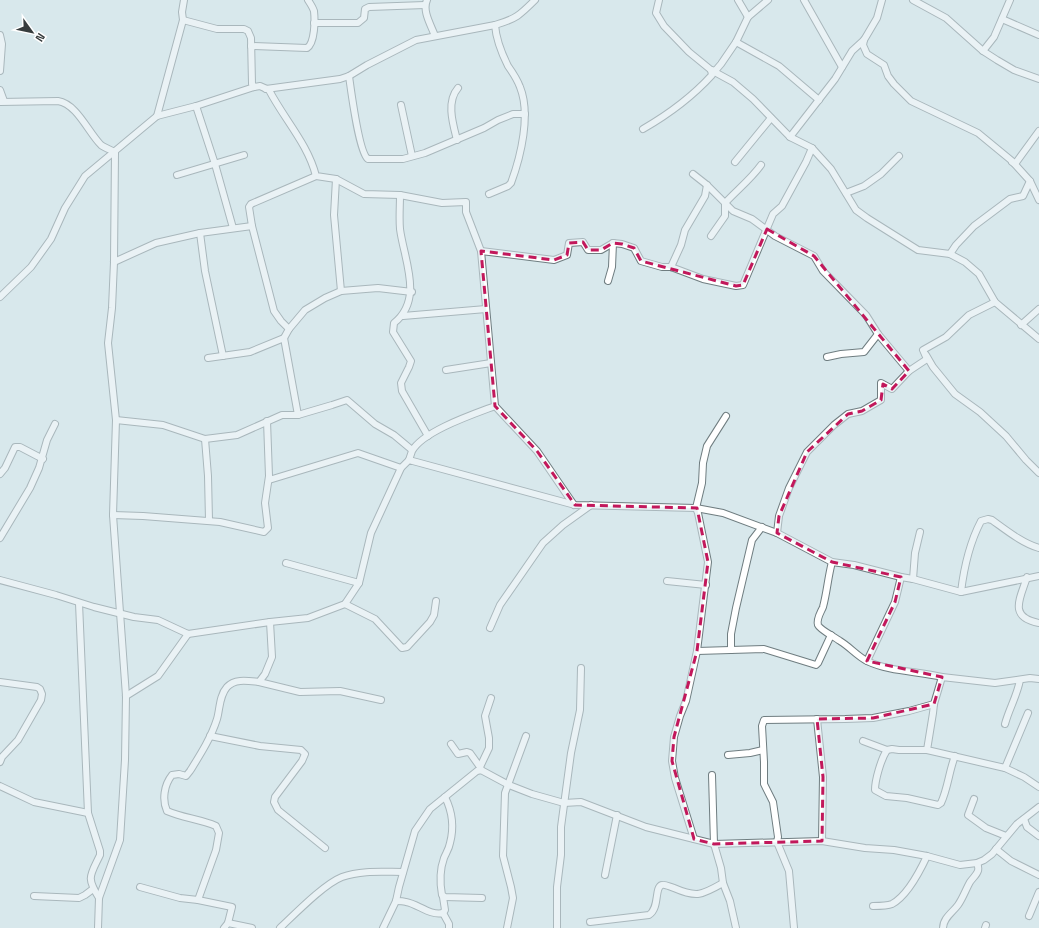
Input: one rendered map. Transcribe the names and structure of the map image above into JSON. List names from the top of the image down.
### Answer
{
  "north": "bottom right"
}
